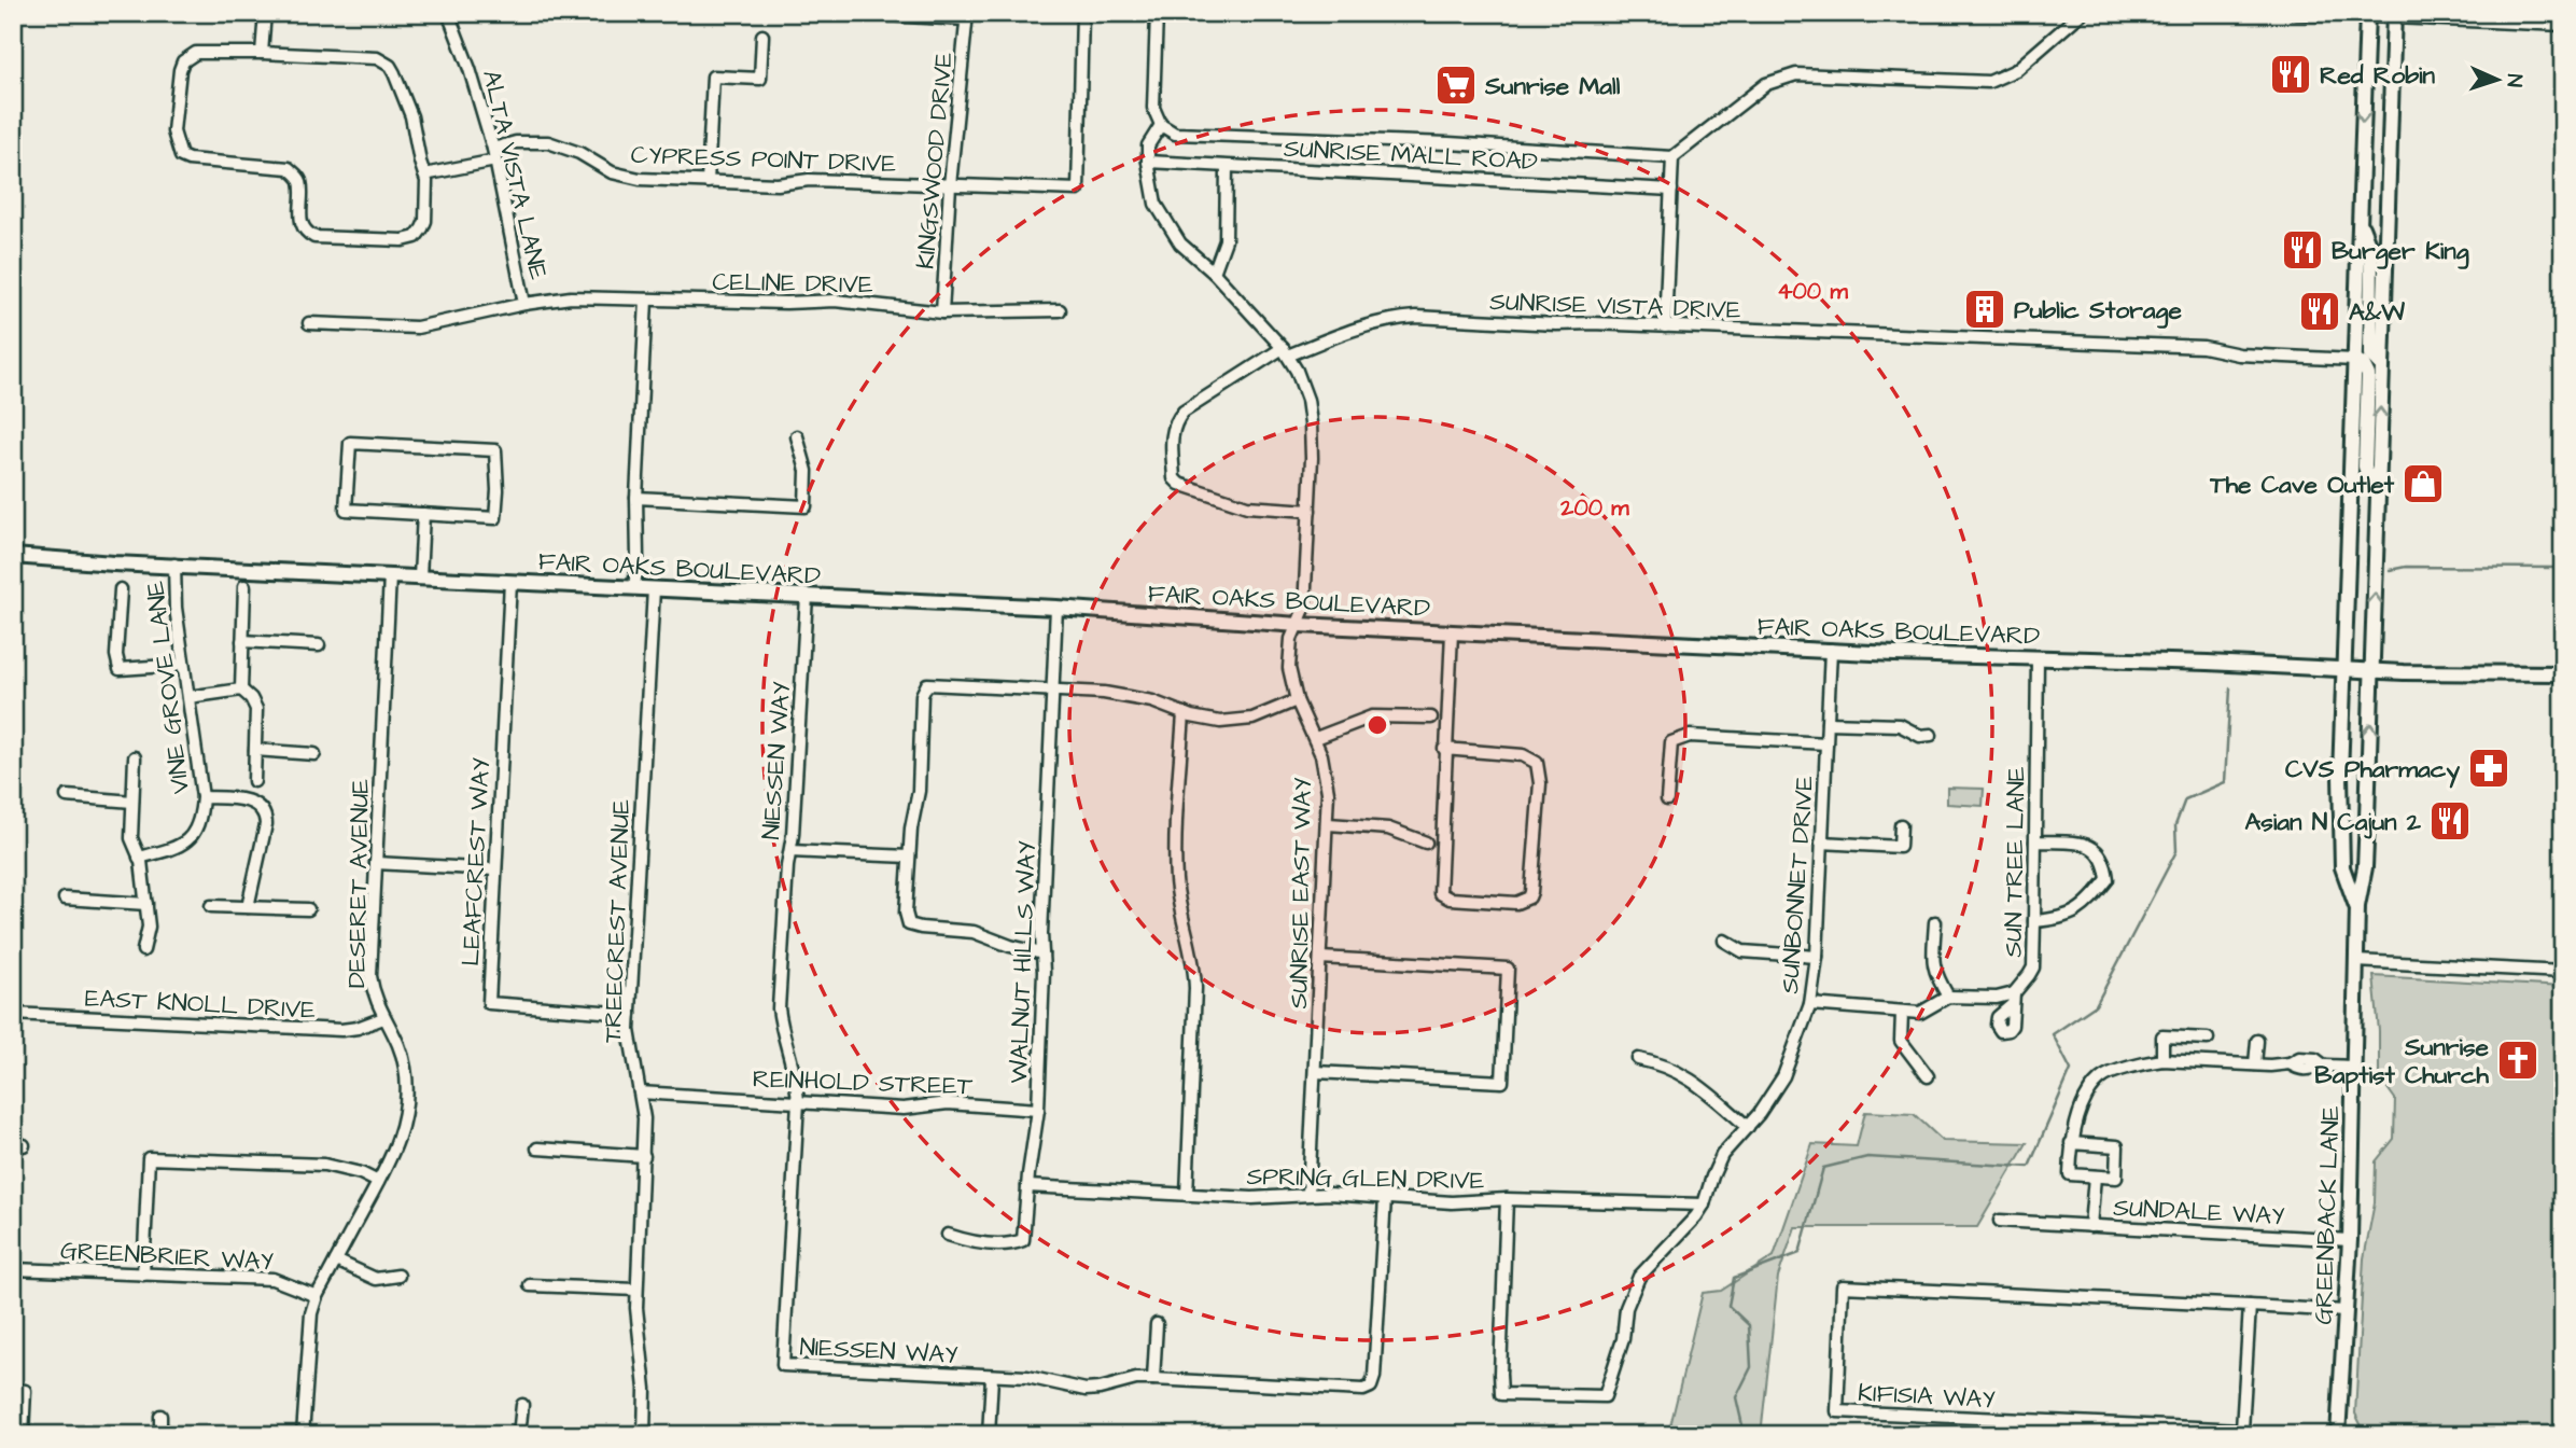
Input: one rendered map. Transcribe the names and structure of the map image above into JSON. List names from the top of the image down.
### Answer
{
  "streets": {
    "main road": ["FAIR OAKS BOULEVARD", "GREENBACK LANE"],
    "street": [
      "SUNRISE MALL ROAD",
      "CYPRESS POINT DRIVE",
      "KINGSWOOD DRIVE",
      "ALTA VISTA LANE",
      "CELINE DRIVE",
      "SUNRISE VISTA DRIVE",
      "VINE GROVE LANE",
      "NIESSEN WAY",
      "LEAFCREST WAY",
      "SUN TREE LANE",
      "DESERET AVENUE",
      "SUNBONNET DRIVE",
      "SUNRISE EAST WAY",
      "TREECREST AVENUE",
      "WALNUT HILLS WAY",
      "EAST KNOLL DRIVE",
      "REINHOLD STREET",
      "SPRING GLEN DRIVE",
      "SUNDALE WAY",
      "GREENBRIER WAY",
      "KIFISIA WAY"
    ]
  },
  "crossings": [
    ["SUNRISE MALL ROAD", "SUNRISE EAST WAY"],
    ["CYPRESS POINT DRIVE", "KINGSWOOD DRIVE"],
    ["CYPRESS POINT DRIVE", "ALTA VISTA LANE"],
    ["KINGSWOOD DRIVE", "CELINE DRIVE"],
    ["ALTA VISTA LANE", "CELINE DRIVE"],
    ["SUNRISE VISTA DRIVE", "SUNRISE EAST WAY"],
    ["SUNRISE VISTA DRIVE", "GREENBACK LANE"],
    ["FAIR OAKS BOULEVARD", "VINE GROVE LANE"],
    ["FAIR OAKS BOULEVARD", "NIESSEN WAY"],
    ["FAIR OAKS BOULEVARD", "LEAFCREST WAY"],
    ["FAIR OAKS BOULEVARD", "SUN TREE LANE"],
    ["FAIR OAKS BOULEVARD", "DESERET AVENUE"],
    ["FAIR OAKS BOULEVARD", "SUNBONNET DRIVE"],
    ["FAIR OAKS BOULEVARD", "SUNRISE EAST WAY"],
    ["FAIR OAKS BOULEVARD", "TREECREST AVENUE"],
    ["FAIR OAKS BOULEVARD", "WALNUT HILLS WAY"],
    ["FAIR OAKS BOULEVARD", "GREENBACK LANE"],
    ["NIESSEN WAY", "REINHOLD STREET"],
    ["NIESSEN WAY", "SPRING GLEN DRIVE"],
    ["LEAFCREST WAY", "TREECREST AVENUE"],
    ["SUN TREE LANE", "SUNBONNET DRIVE"],
    ["DESERET AVENUE", "EAST KNOLL DRIVE"],
    ["DESERET AVENUE", "GREENBRIER WAY"],
    ["SUNBONNET DRIVE", "SPRING GLEN DRIVE"],
    ["SUNRISE EAST WAY", "SPRING GLEN DRIVE"],
    ["TREECREST AVENUE", "REINHOLD STREET"],
    ["WALNUT HILLS WAY", "REINHOLD STREET"],
    ["WALNUT HILLS WAY", "SPRING GLEN DRIVE"],
    ["SUNDALE WAY", "GREENBACK LANE"],
    ["GREENBACK LANE", "KIFISIA WAY"]
  ],
  "places": {
    "restaurant": [
      "Red Robin",
      "Burger King",
      "A&W",
      "Asian N Cajun 2"
    ],
    "supermarket": ["Sunrise Mall"],
    "building": ["Public Storage"],
    "shop": ["The Cave Outlet"],
    "pharmacy": ["CVS Pharmacy"],
    "church": ["Sunrise Baptist Church"]
  },
  "north": "right",
  "rings": ["400 m", "200 m"]
}
